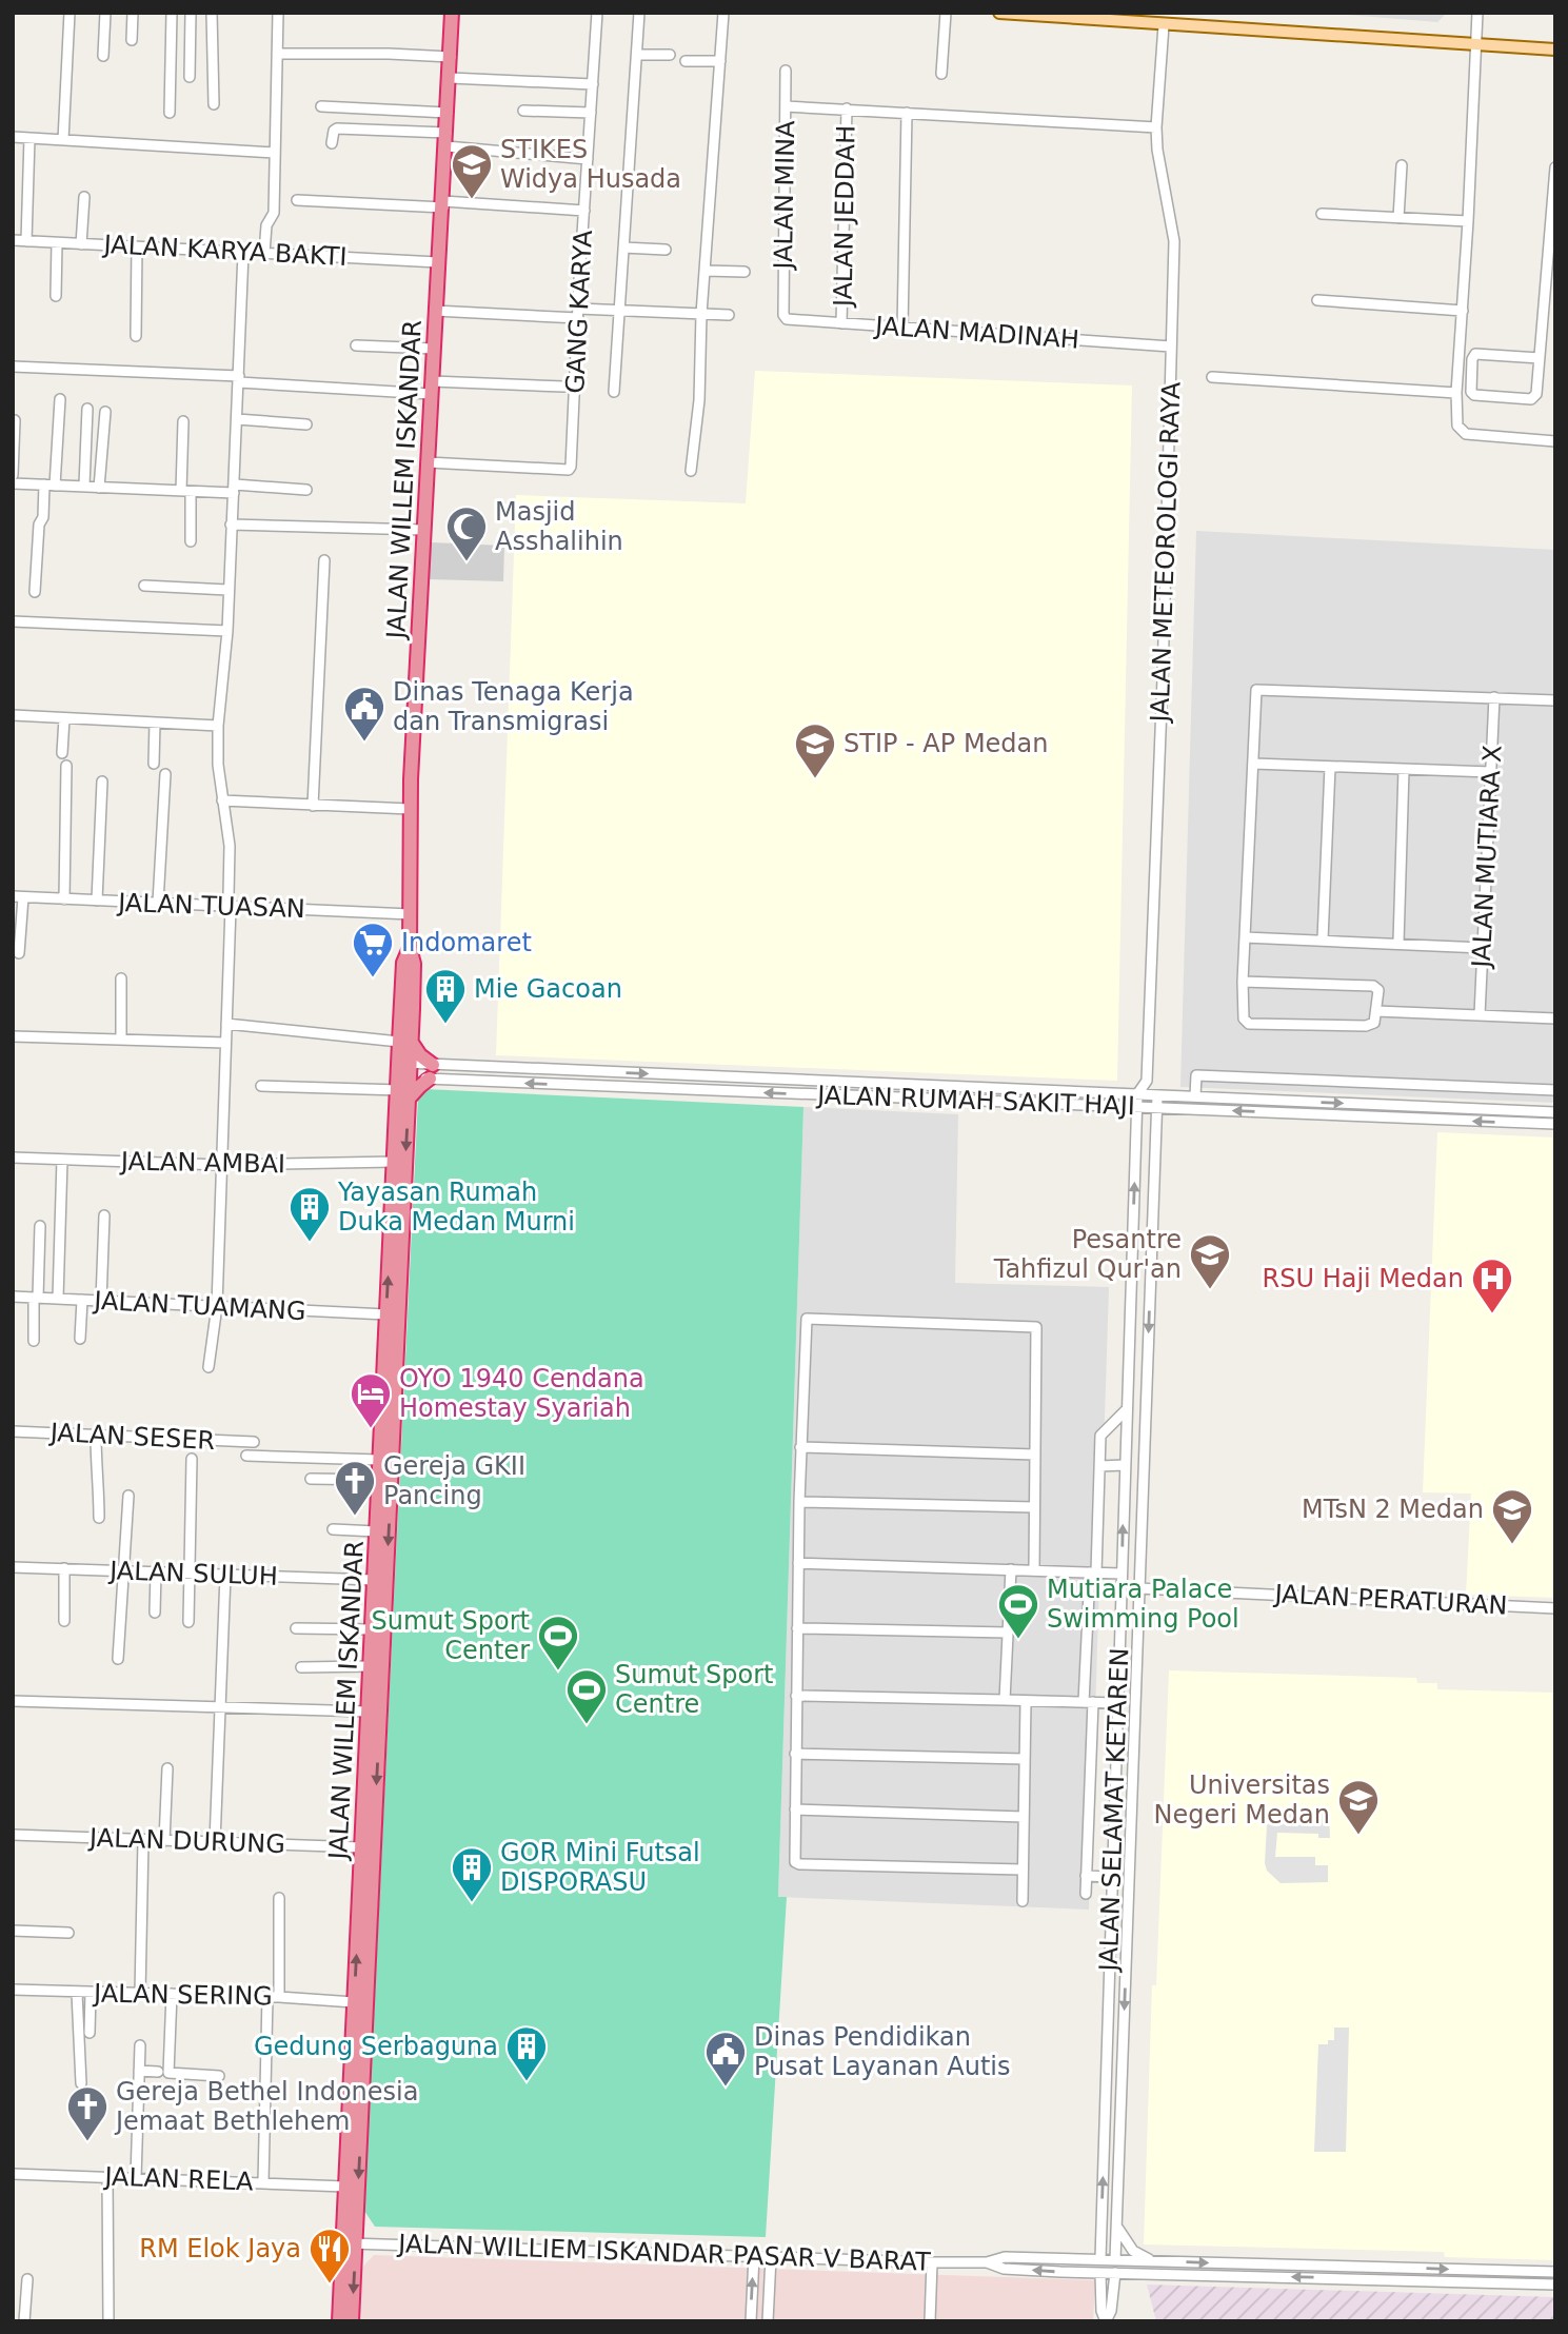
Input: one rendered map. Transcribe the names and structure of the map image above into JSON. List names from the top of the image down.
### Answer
{
  "streets": {
    "highway": ["JALAN WILLEM ISKANDAR"],
    "street": [
      "JALAN MINA",
      "JALAN JEDDAH",
      "JALAN KARYA BAKTI",
      "GANG KARYA",
      "JALAN MADINAH",
      "JALAN METEOROLOGI RAYA",
      "JALAN MUTIARA X",
      "JALAN TUASAN",
      "JALAN RUMAH SAKIT HAJI",
      "JALAN AMBAI",
      "JALAN TUAMANG",
      "JALAN SESER",
      "JALAN SULUH",
      "JALAN PERATURAN",
      "JALAN SELAMAT KETAREN",
      "JALAN DURUNG",
      "JALAN SERING",
      "JALAN RELA",
      "JALAN WILLIEM ISKANDAR PASAR V BARAT"
    ]
  },
  "crossings": [
    ["JALAN MINA", "JALAN MADINAH"],
    ["JALAN JEDDAH", "JALAN MADINAH"],
    ["JALAN KARYA BAKTI", "JALAN WILLEM ISKANDAR"],
    ["GANG KARYA", "JALAN WILLEM ISKANDAR"],
    ["JALAN MADINAH", "JALAN METEOROLOGI RAYA"],
    ["JALAN WILLEM ISKANDAR", "JALAN TUASAN"],
    ["JALAN WILLEM ISKANDAR", "JALAN RUMAH SAKIT HAJI"],
    ["JALAN WILLEM ISKANDAR", "JALAN AMBAI"],
    ["JALAN WILLEM ISKANDAR", "JALAN TUAMANG"],
    ["JALAN WILLEM ISKANDAR", "JALAN SULUH"],
    ["JALAN WILLEM ISKANDAR", "JALAN DURUNG"],
    ["JALAN WILLEM ISKANDAR", "JALAN SERING"],
    ["JALAN WILLEM ISKANDAR", "JALAN RELA"],
    ["JALAN WILLEM ISKANDAR", "JALAN WILLIEM ISKANDAR PASAR V BARAT"],
    ["JALAN RUMAH SAKIT HAJI", "JALAN SELAMAT KETAREN"],
    ["JALAN PERATURAN", "JALAN SELAMAT KETAREN"],
    ["JALAN SELAMAT KETAREN", "JALAN WILLIEM ISKANDAR PASAR V BARAT"]
  ],
  "places": {
    "school or university": [
      "STIKES Widya Husada",
      "STIP - AP Medan",
      "Pesantre Tahfizul Qur'an",
      "MTsN 2 Medan",
      "Universitas Negeri Medan"
    ],
    "mosque": ["Masjid Asshalihin"],
    "public building": ["Dinas Tenaga Kerja dan Transmigrasi", "Dinas Pendidikan Pusat Layanan Autis"],
    "supermarket": ["Indomaret"],
    "building": [
      "Mie Gacoan",
      "Yayasan Rumah Duka Medan Murni",
      "GOR Mini Futsal DISPORASU",
      "Gedung Serbaguna"
    ],
    "hospital": ["RSU Haji Medan"],
    "hotel": ["OYO 1940 Cendana Homestay Syariah"],
    "church": ["Gereja GKII Pancing", "Gereja Bethel Indonesia Jemaat Bethlehem"],
    "sports": ["Mutiara Palace Swimming Pool", "Sumut Sport Center", "Sumut Sport Centre"],
    "restaurant": ["RM Elok Jaya"]
  }
}
